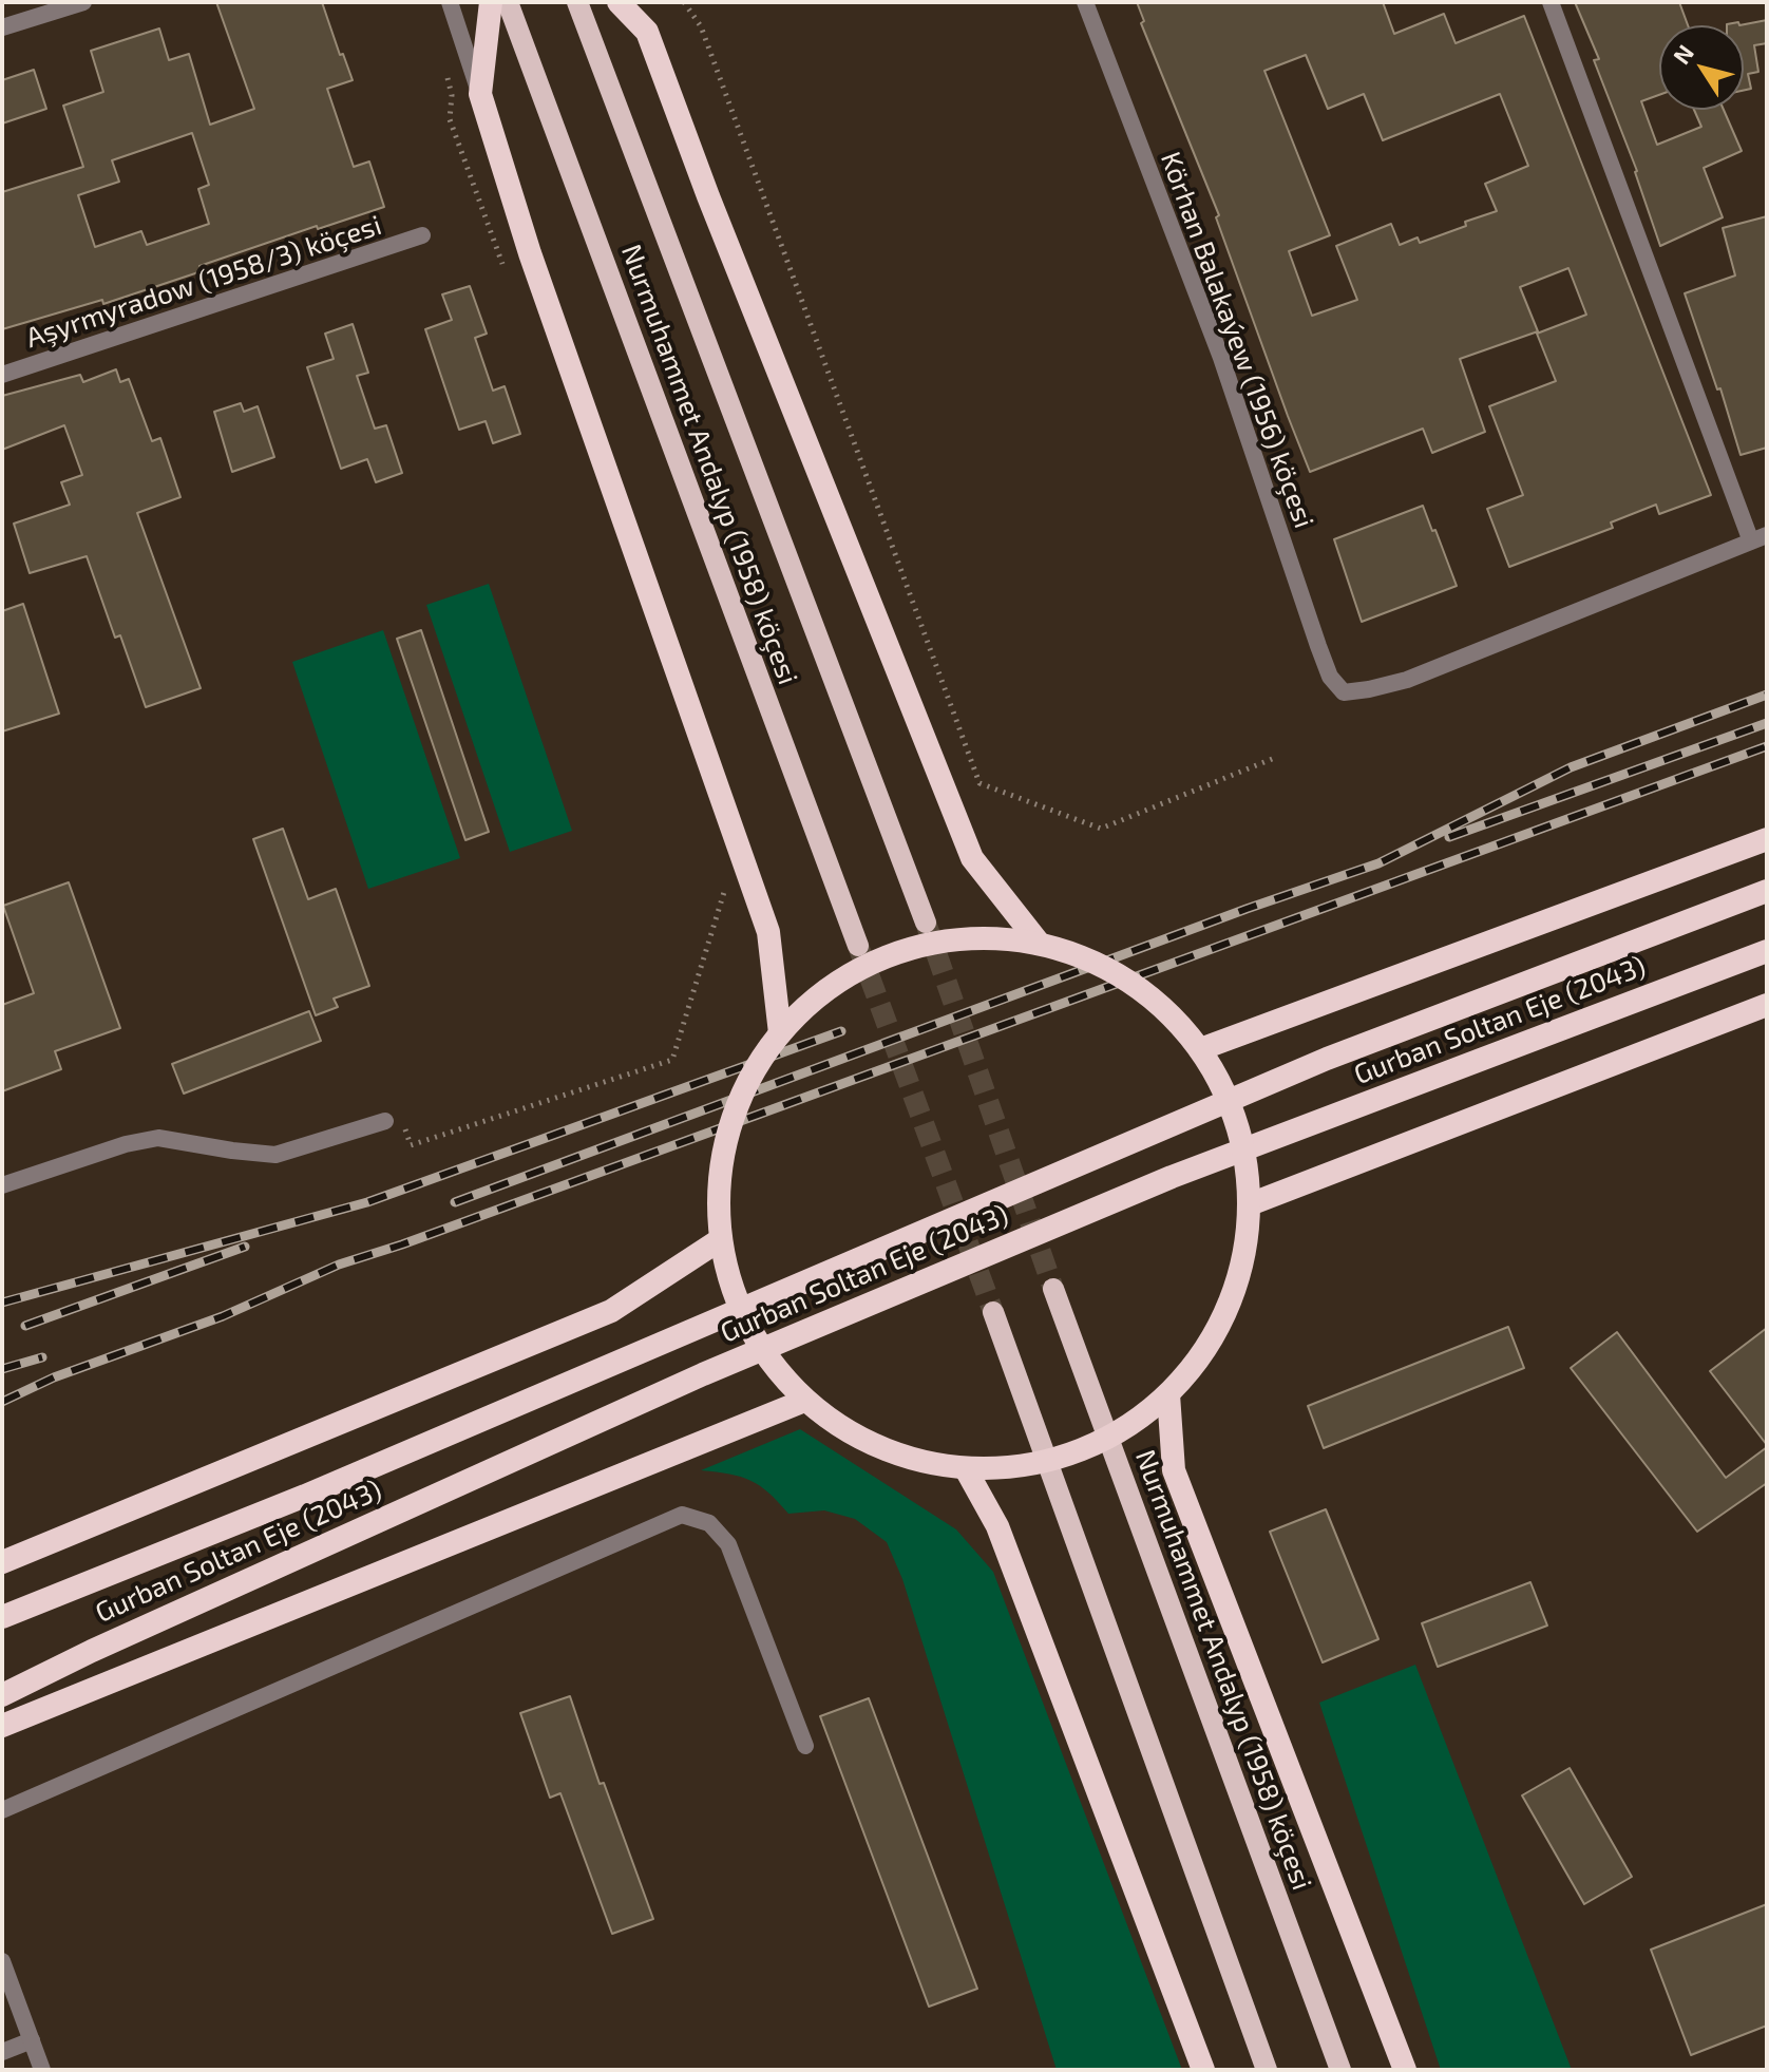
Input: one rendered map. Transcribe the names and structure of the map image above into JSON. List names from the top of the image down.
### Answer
{
  "streets": {
    "highway": ["Gurban Soltan Eje (2043)"],
    "main road": ["Nurmuhammet Andalyp (1958) köçesi"],
    "street": ["Aşyrmyradow (1958/3) köçesi", "Körhan Balakaýew (1956) köçesi"]
  },
  "north": "top left"
}
